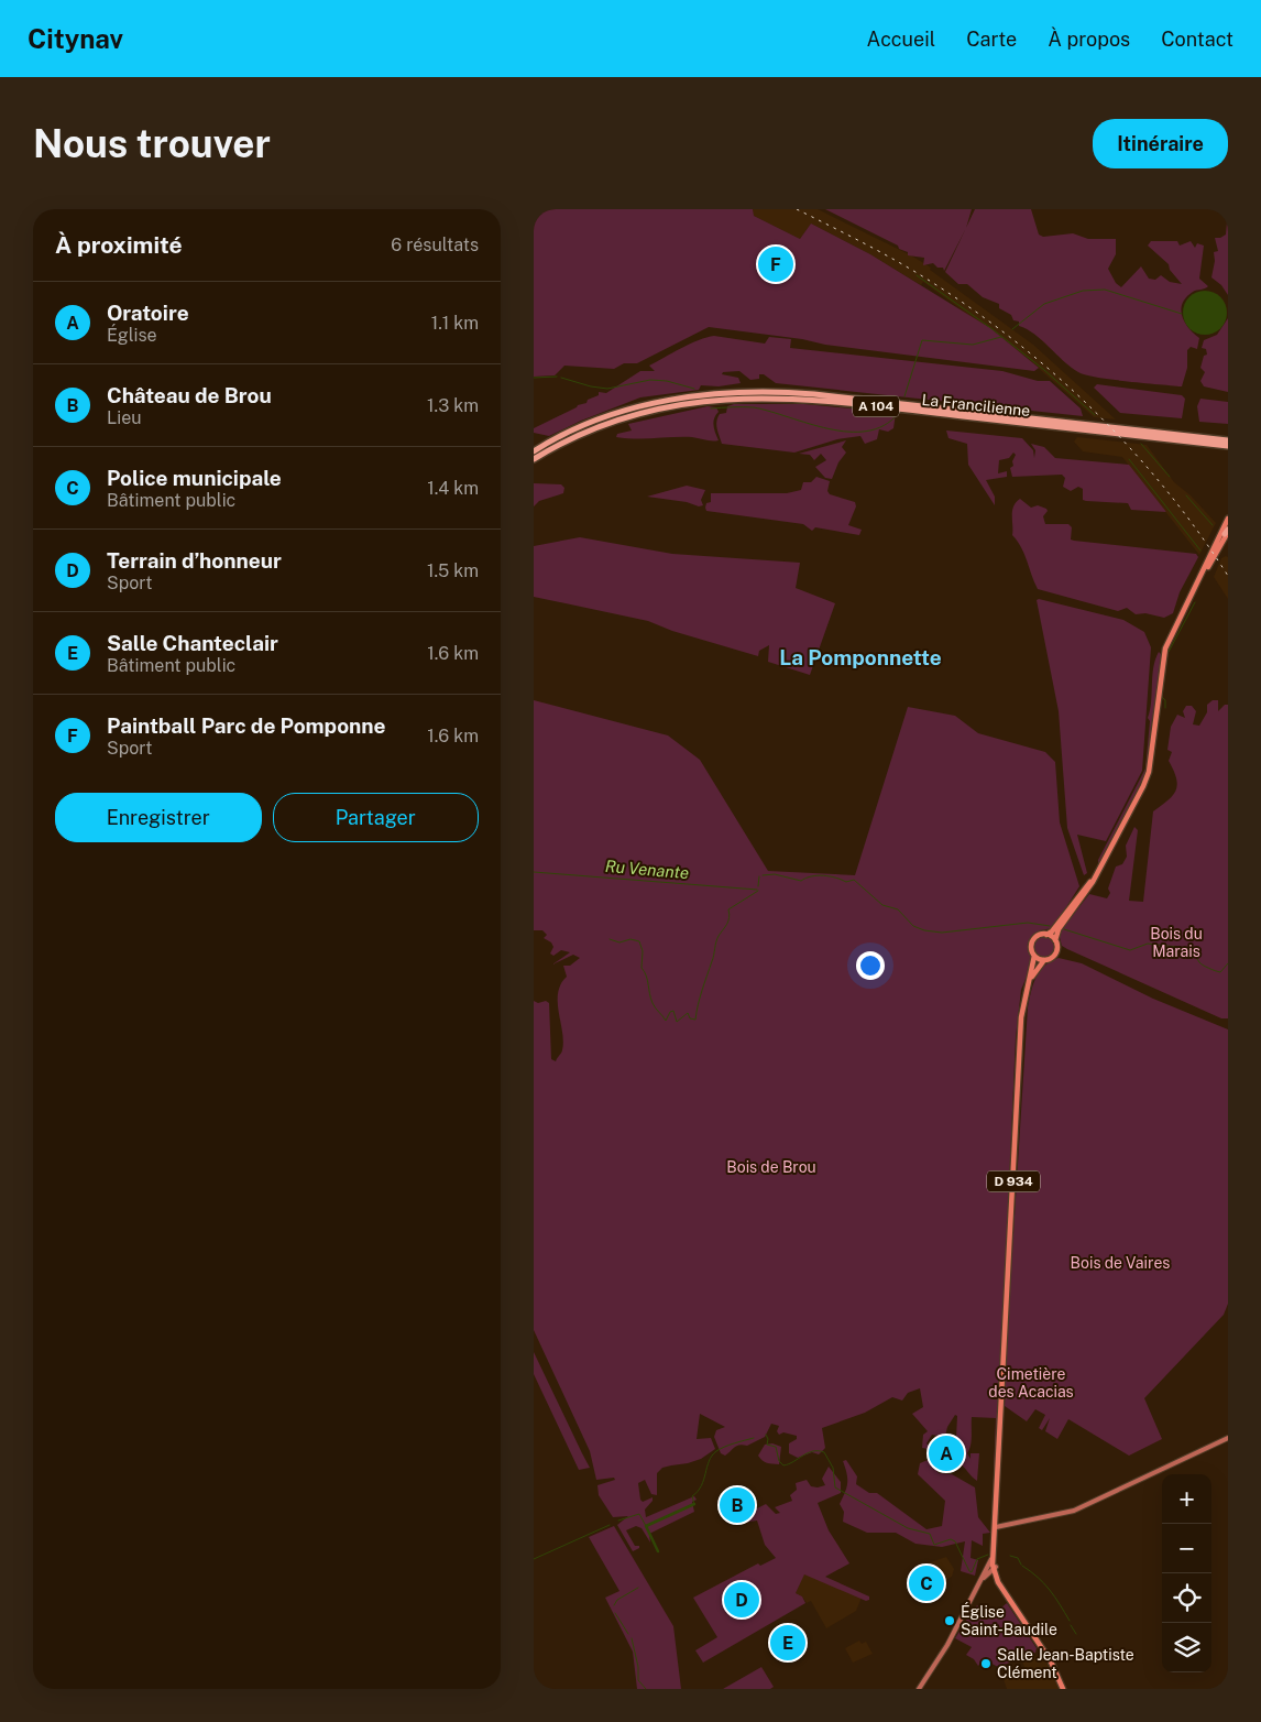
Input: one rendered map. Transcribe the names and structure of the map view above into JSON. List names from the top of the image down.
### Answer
{
  "streets": {
    "highway": ["La Francilienne", "A 104"],
    "main road": ["D 934"]
  },
  "districts": ["La Pomponnette"],
  "water": ["Ru Venante"],
  "parks": [
    "Bois du Marais",
    "Bois de Brou",
    "Bois de Vaires",
    "Cimetière des Acacias"
  ],
  "places": ["Église Saint-Baudile", "Salle Jean-Baptiste Clément"],
  "page": {
    "header": "Citynav",
    "nav": [
      "Accueil",
      "Carte",
      "À propos",
      "Contact"
    ],
    "buttons": [
      "Itinéraire",
      ["Enregistrer", "Partager"]
    ],
    "title": "Nous trouver",
    "heading": ["À proximité", "6 résultats"],
    "pins": [
      "F",
      "A",
      "B",
      "C",
      "D",
      "E"
    ],
    "list": [
      {
        "mark": "A",
        "name": "Oratoire",
        "note": "Église",
        "value": "1.1 km"
      },
      {
        "mark": "B",
        "name": "Château de Brou",
        "note": "Lieu",
        "value": "1.3 km"
      },
      {
        "mark": "C",
        "name": "Police municipale",
        "note": "Bâtiment public",
        "value": "1.4 km"
      },
      {
        "mark": "D",
        "name": "Terrain d’honneur",
        "note": "Sport",
        "value": "1.5 km"
      },
      {
        "mark": "E",
        "name": "Salle Chanteclair",
        "note": "Bâtiment public",
        "value": "1.6 km"
      },
      {
        "mark": "F",
        "name": "Paintball Parc de Pomponne",
        "note": "Sport",
        "value": "1.6 km"
      }
    ],
    "map_buttons": ["+", "−"]
  }
}
